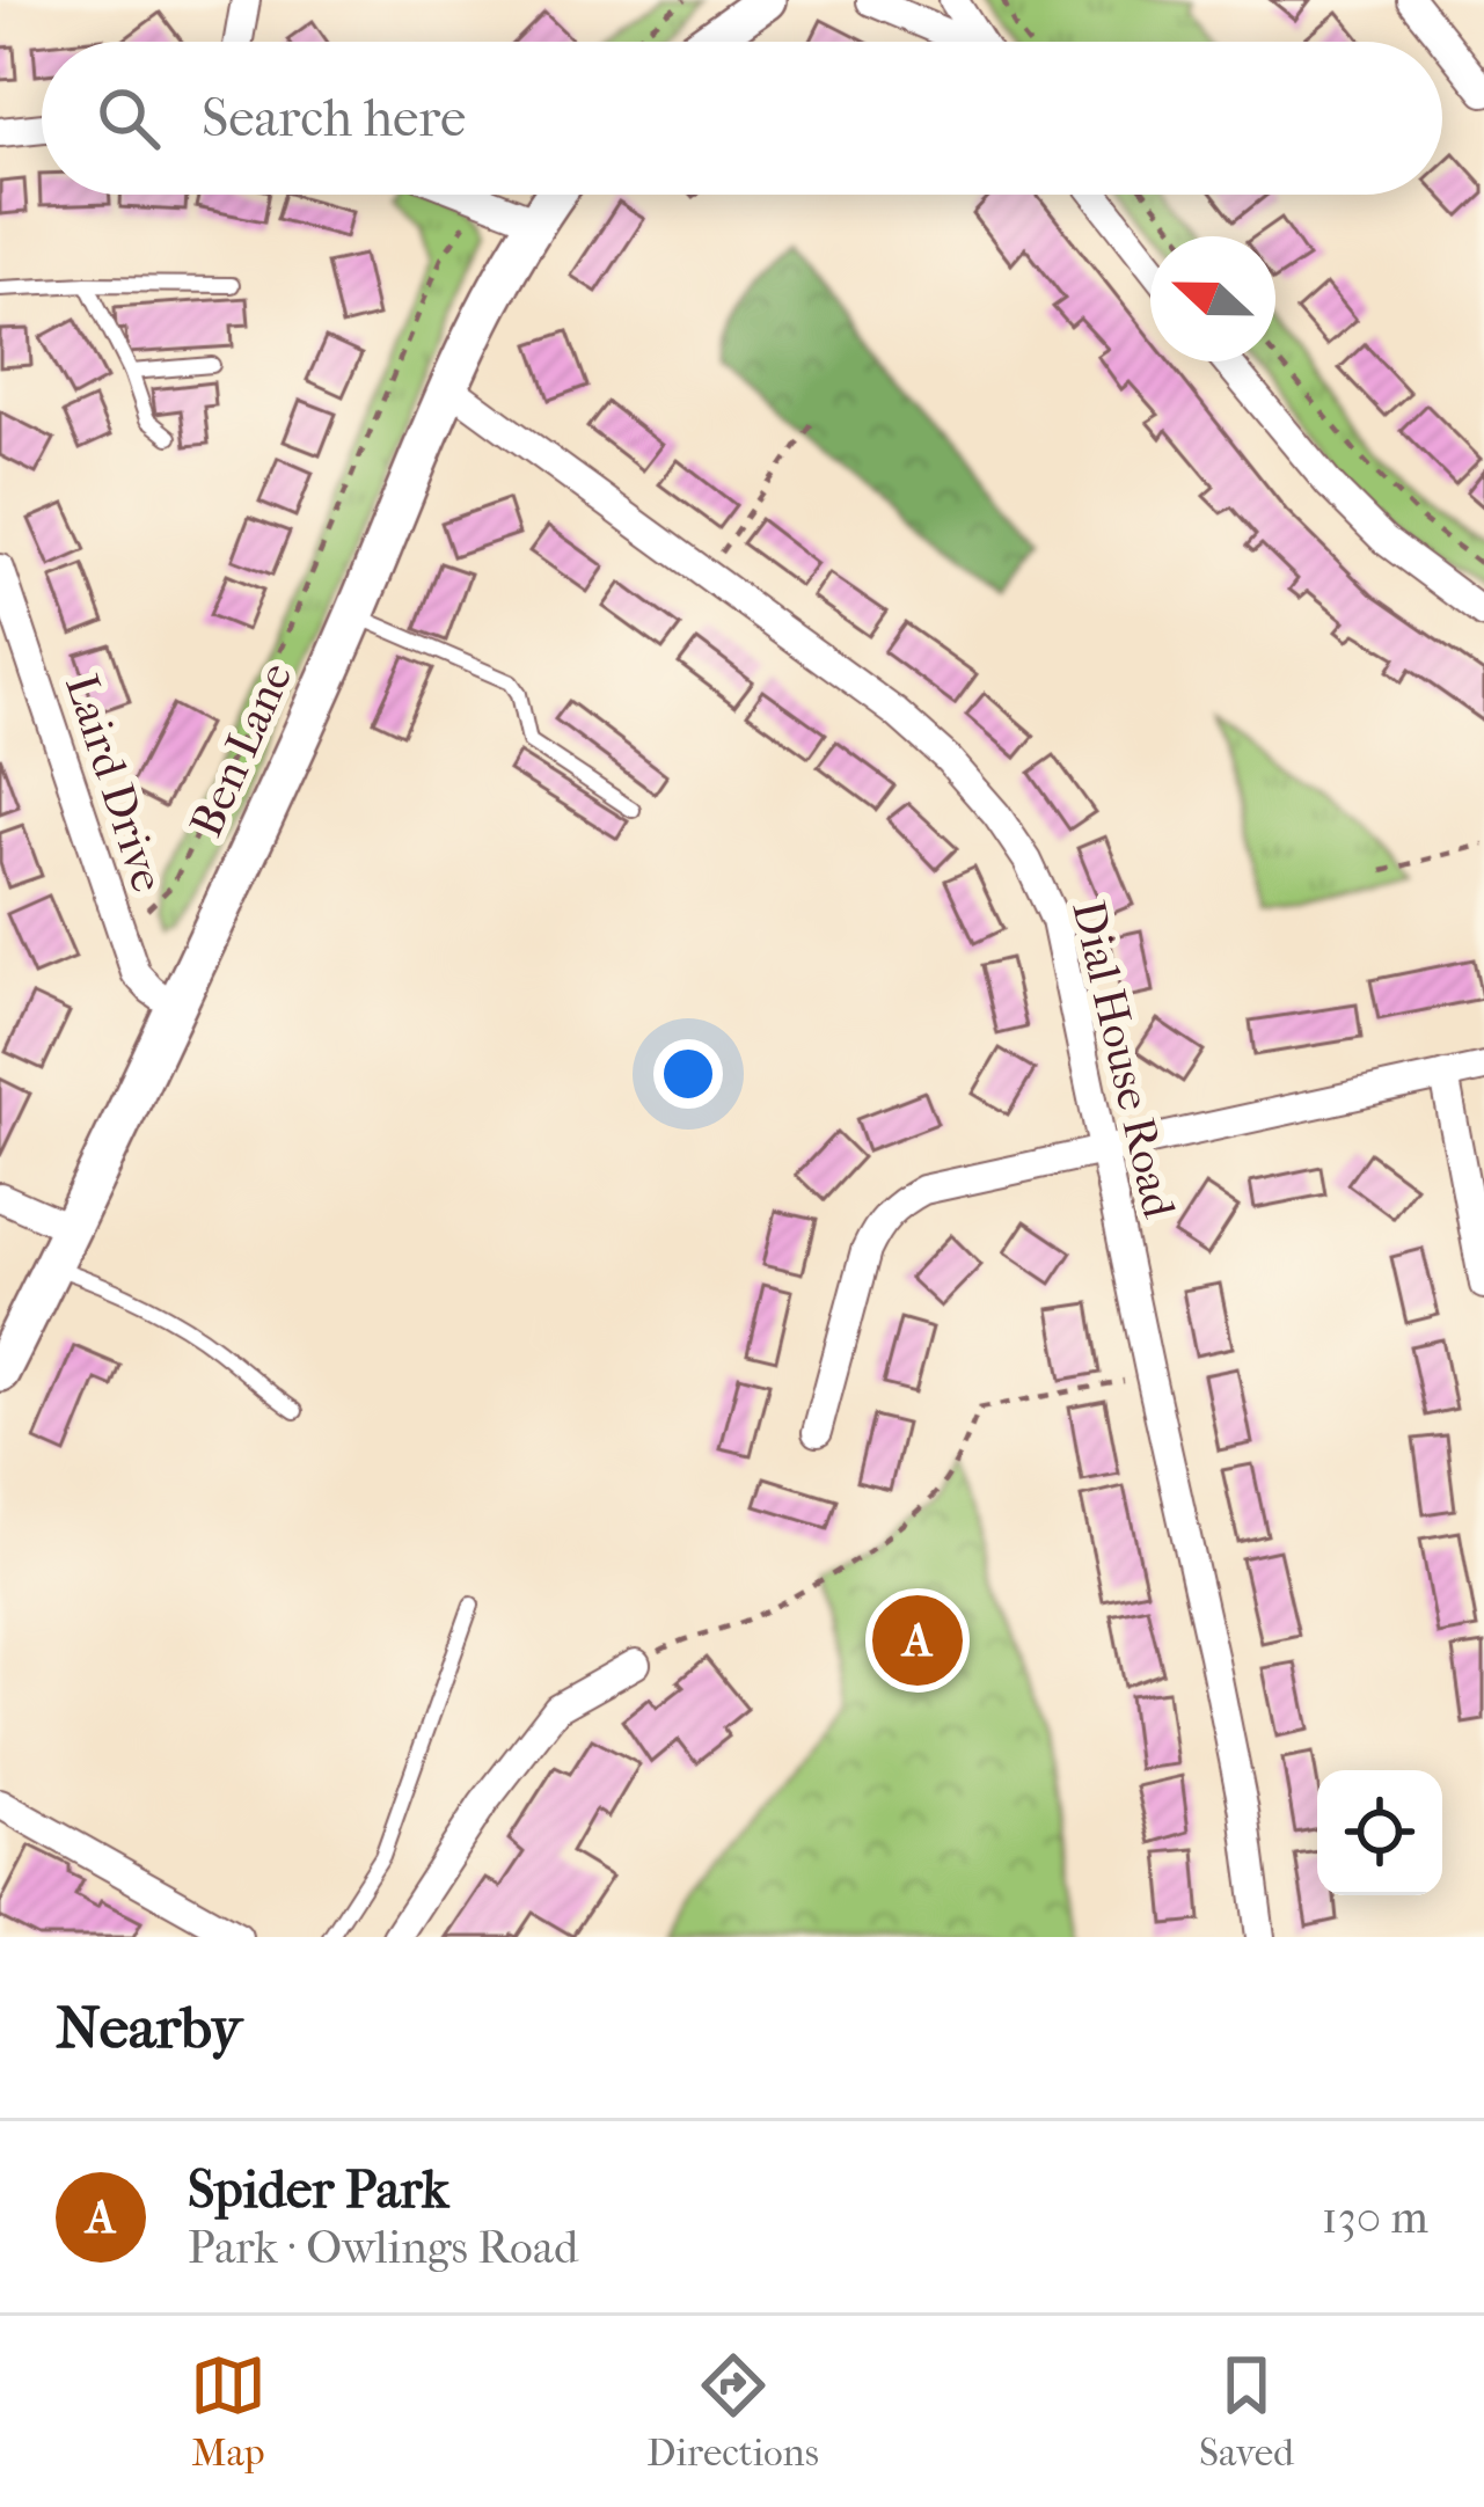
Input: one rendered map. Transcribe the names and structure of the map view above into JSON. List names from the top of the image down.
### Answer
{
  "streets": {
    "street": ["Ben Lane", "Laird Drive", "Dial House Road"]
  },
  "crossings": [
    ["Ben Lane", "Laird Drive"],
    ["Ben Lane", "Dial House Road"]
  ],
  "north": "left",
  "page": {
    "search": "Search here",
    "pins": "A",
    "heading": "Nearby",
    "list": [
      {
        "mark": "A",
        "name": "Spider Park",
        "note": "Park · Owlings Road",
        "value": "130 m"
      }
    ],
    "nav": ["Map", "Directions", "Saved"]
  }
}
